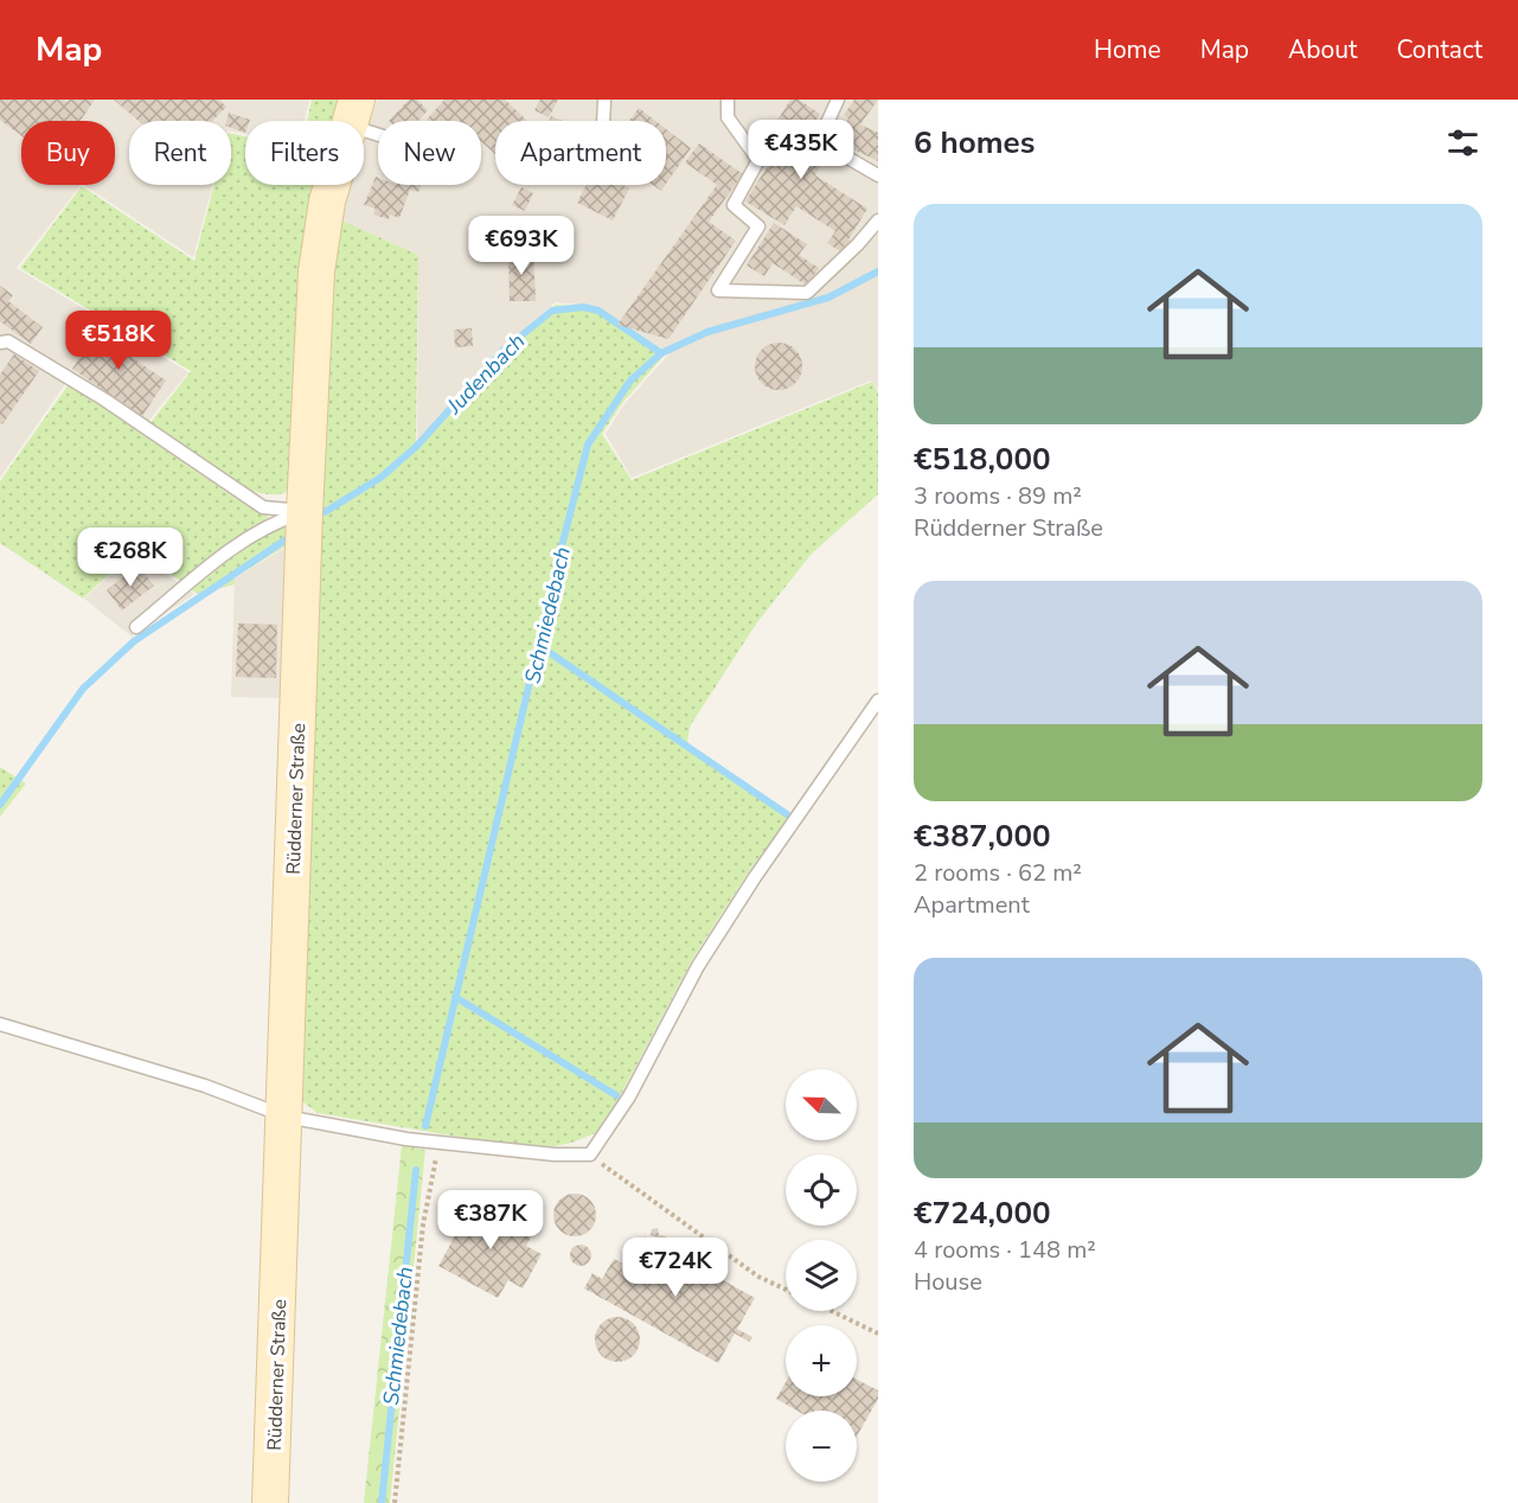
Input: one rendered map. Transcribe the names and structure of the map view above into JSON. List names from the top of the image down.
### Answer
{
  "streets": {
    "street": ["Rüdderner Straße"]
  },
  "water": ["Judenbach", "Schmiedebach"],
  "north": "top left",
  "page": {
    "header": "Map",
    "nav": [
      "Home",
      "Map",
      "About",
      "Contact"
    ],
    "heading": "6 homes",
    "price": [
      "€435K",
      "€693K",
      "€518K",
      "€268K",
      "€387K",
      "€724K"
    ],
    "chip": [
      "Buy",
      "Rent",
      "Filters",
      "New",
      "Apartment"
    ],
    "list": [
      {
        "name": "€518,000",
        "note": "3 rooms · 89 m² · Rüdderner Straße"
      },
      {
        "name": "€387,000",
        "note": "2 rooms · 62 m² · Apartment"
      },
      {
        "name": "€724,000",
        "note": "4 rooms · 148 m² · House"
      }
    ],
    "map_buttons": ["+", "−"]
  }
}
